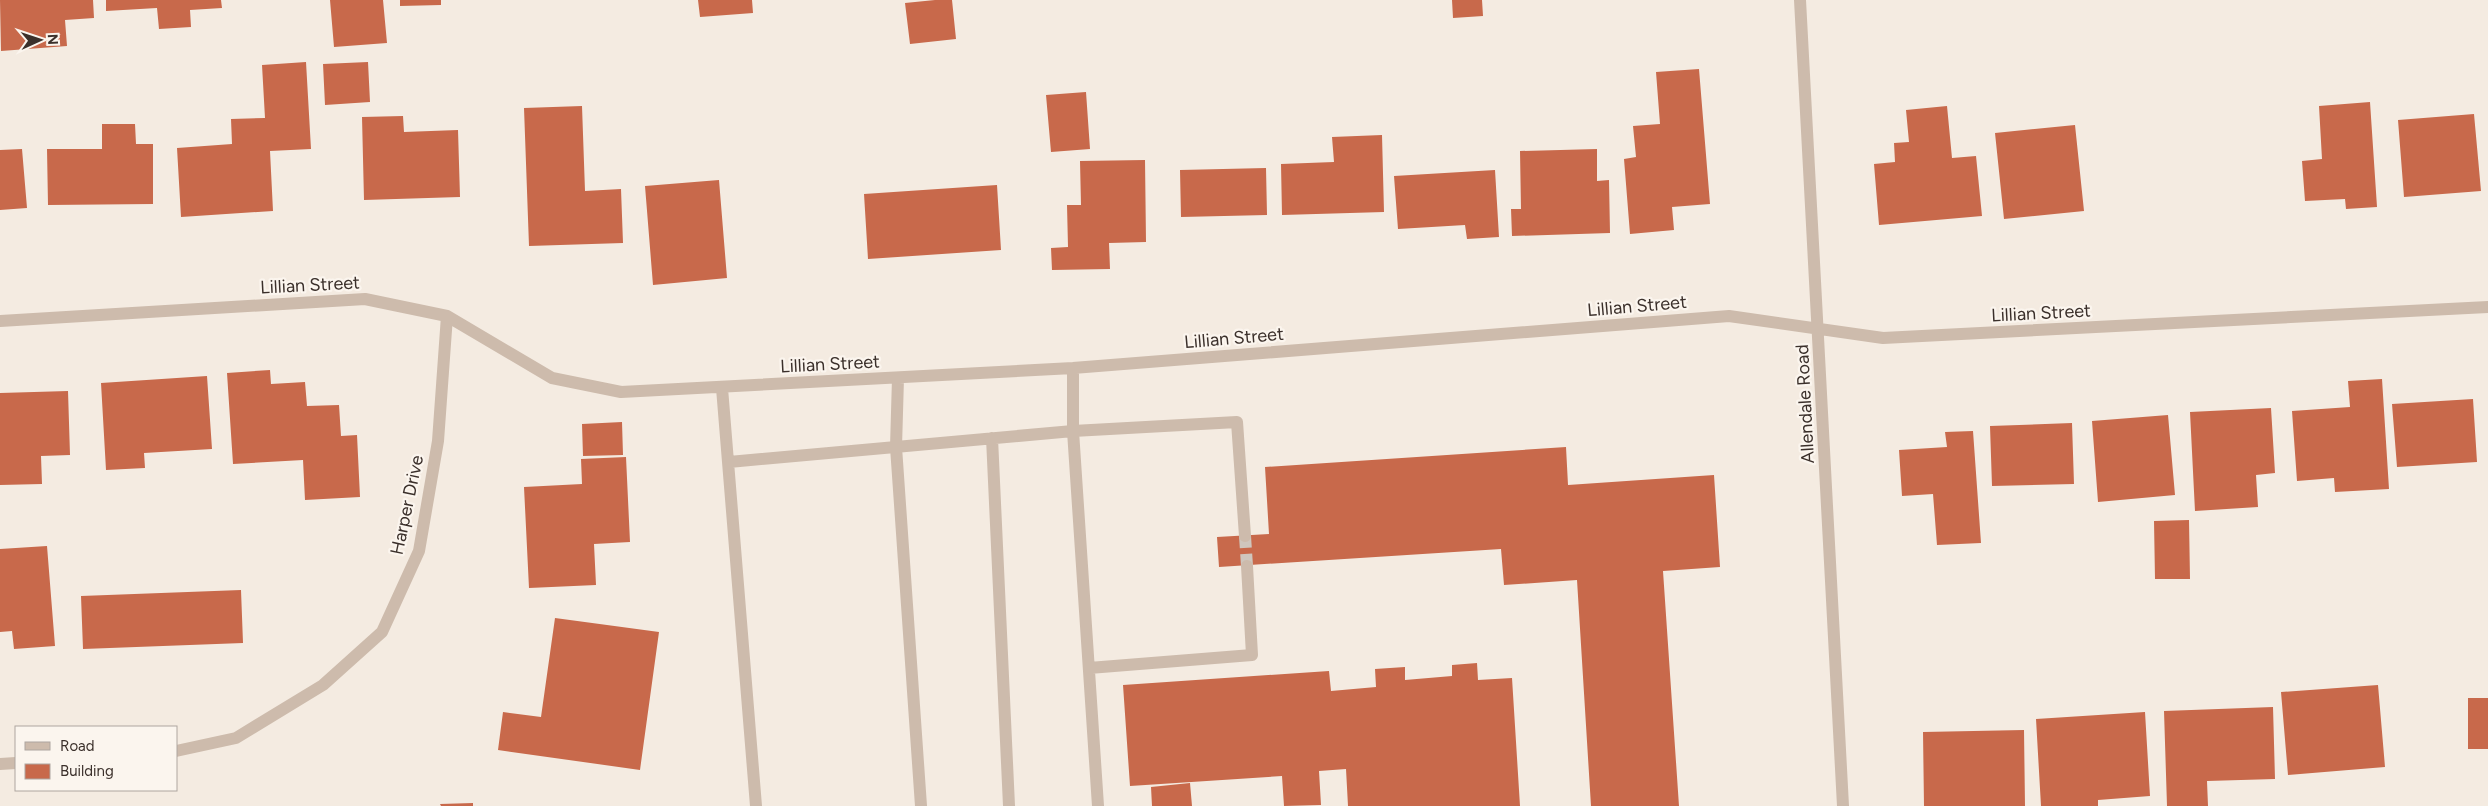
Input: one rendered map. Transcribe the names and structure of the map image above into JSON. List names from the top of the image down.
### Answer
{
  "streets": {
    "street": ["Lillian Street", "Allendale Road", "Harper Drive"]
  },
  "crossings": [
    ["Lillian Street", "Allendale Road"],
    ["Lillian Street", "Harper Drive"]
  ],
  "legend": ["Road", "Building"],
  "north": "right"
}
